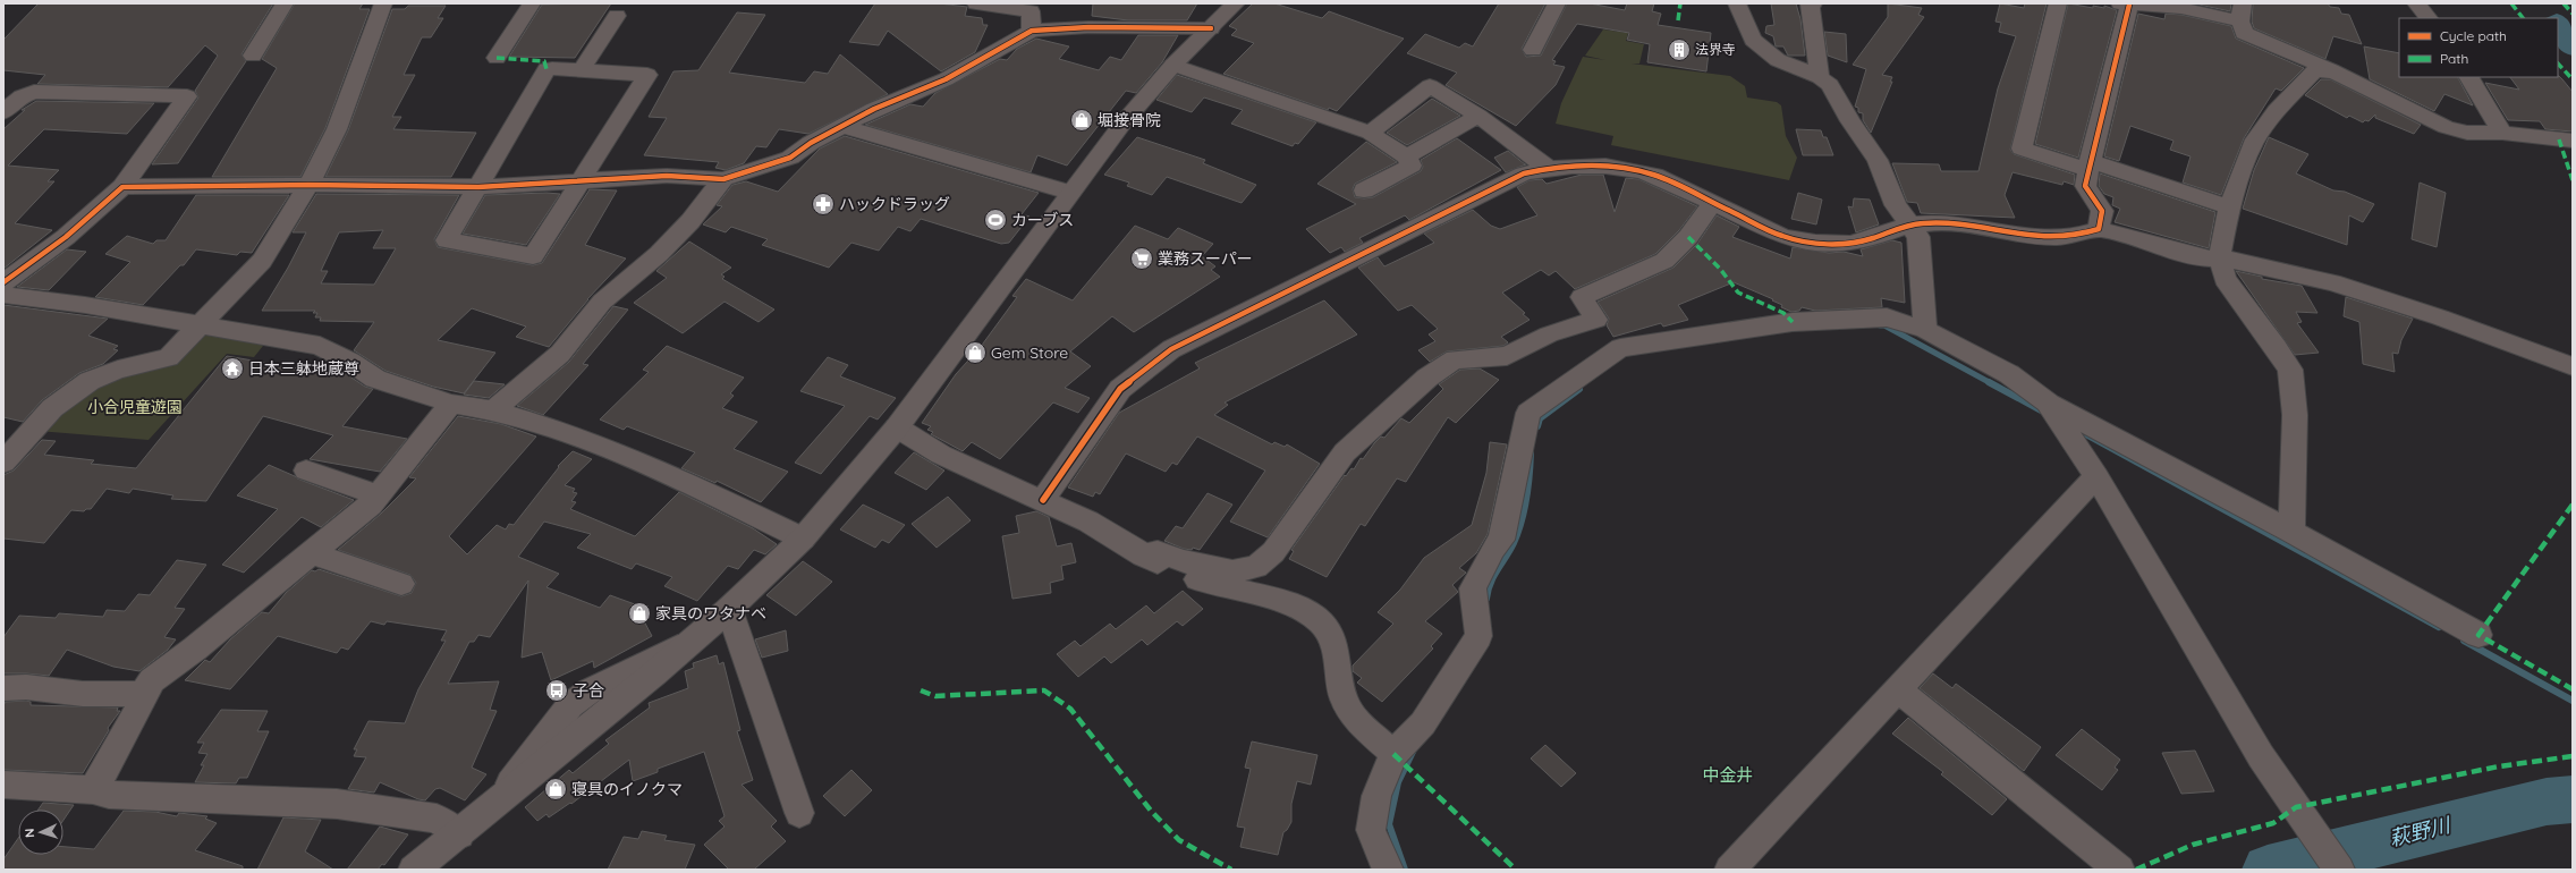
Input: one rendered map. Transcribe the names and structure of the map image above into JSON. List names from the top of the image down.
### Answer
{
  "districts": ["中金井"],
  "water": ["萩野川"],
  "parks": ["小合児童遊園"],
  "places": {
    "building": ["法界寺"],
    "shop": [
      "堀接骨院",
      "Gem Store",
      "家具のワタナベ",
      "寝具のイノクマ"
    ],
    "pharmacy": ["ハックドラッグ"],
    "sports": ["カーブス"],
    "supermarket": ["業務スーパー"],
    "temple": ["日本三躰地蔵尊"],
    "bus stop": ["子合"]
  },
  "legend": ["Cycle path", "Path"],
  "north": "left"
}
